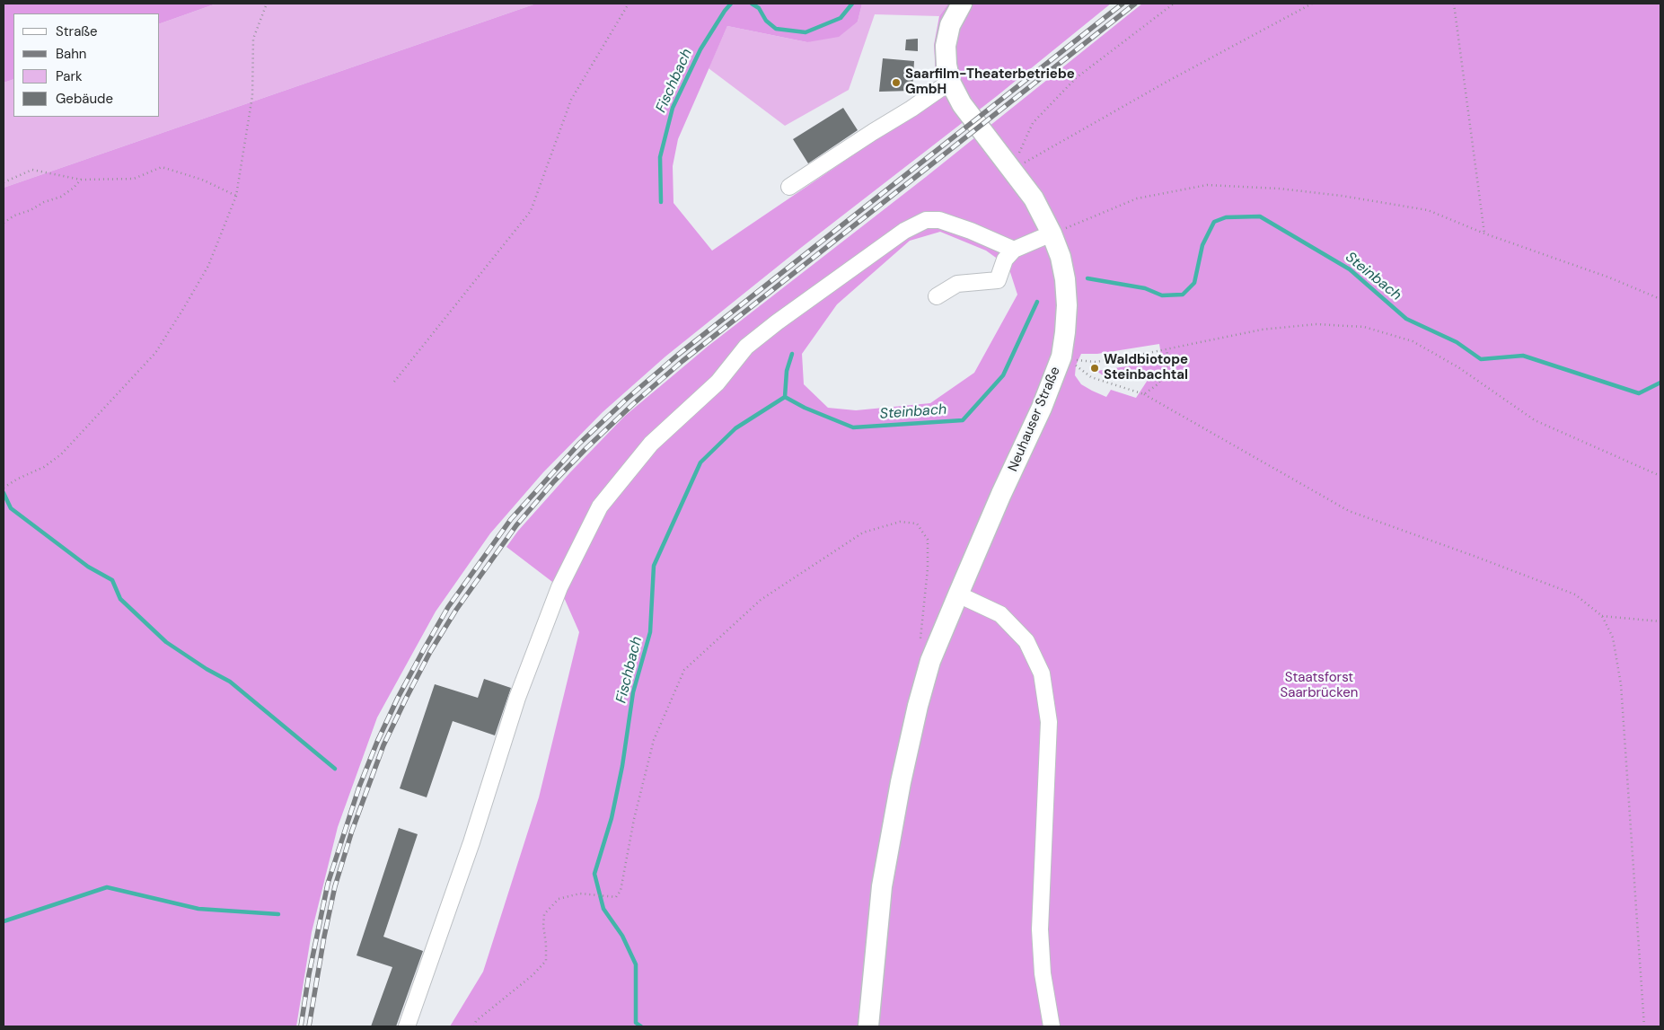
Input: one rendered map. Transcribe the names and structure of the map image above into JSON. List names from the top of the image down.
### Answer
{
  "streets": {
    "main road": ["Neuhauser Straße"]
  },
  "water": ["Fischbach", "Steinbach"],
  "parks": ["Staatsforst Saarbrücken"],
  "places": ["Saarfilm-Theaterbetriebe GmbH", "Waldbiotope Steinbachtal"],
  "legend": [
    "Straße",
    "Bahn",
    "Park",
    "Gebäude"
  ]
}
